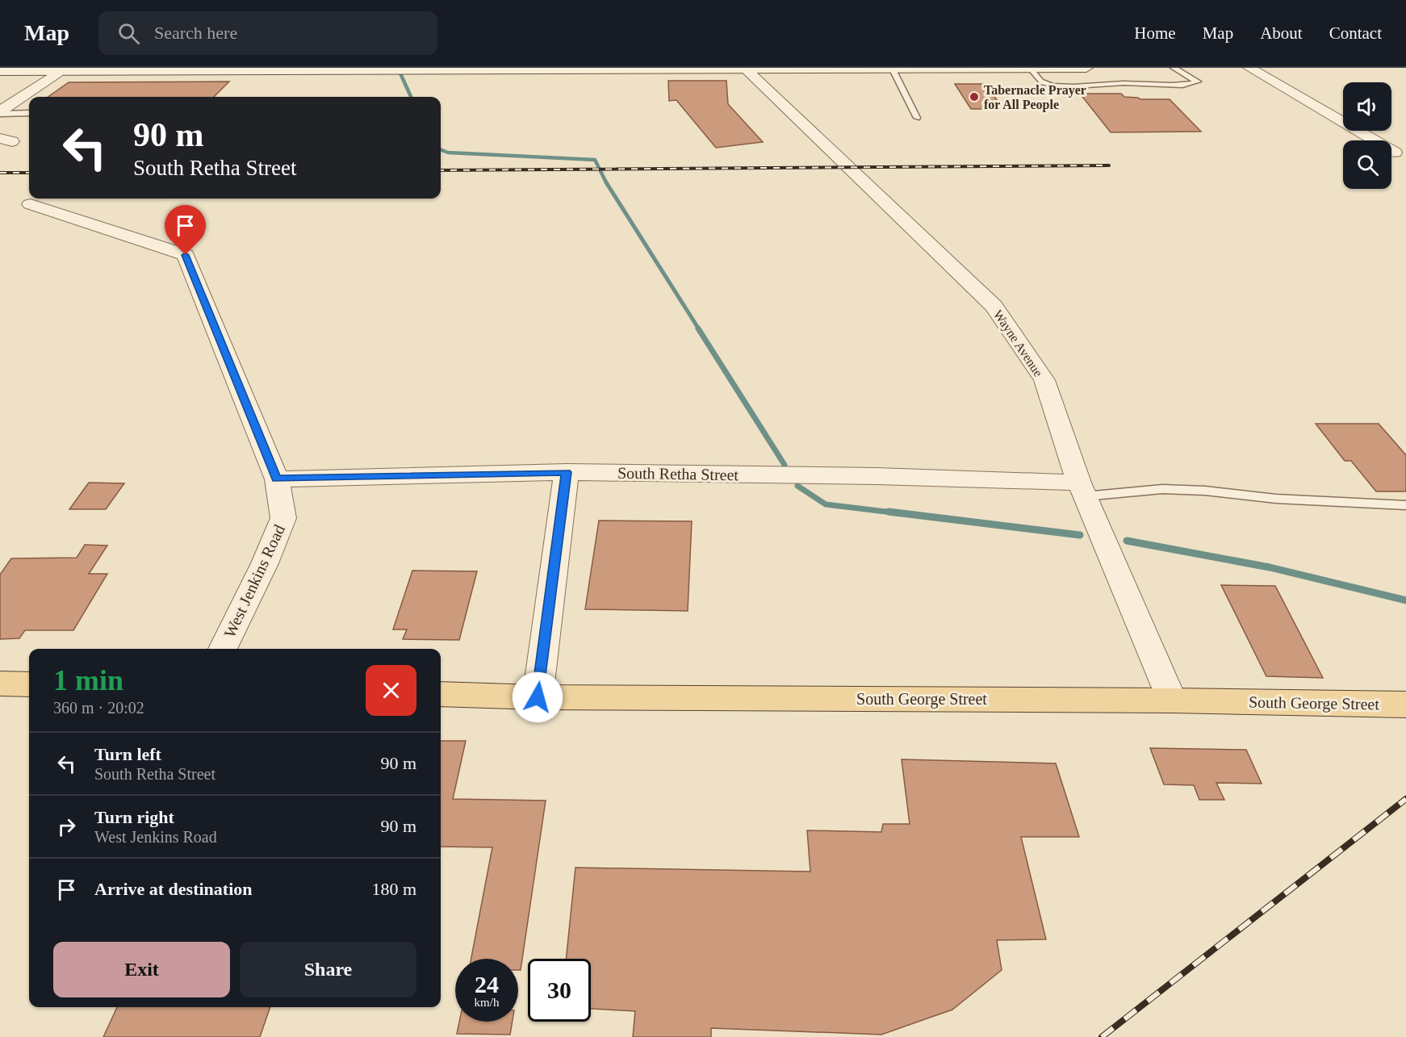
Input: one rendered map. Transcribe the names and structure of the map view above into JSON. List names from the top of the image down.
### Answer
{
  "streets": {
    "main road": ["South George Street"],
    "street": ["Wayne Avenue", "South Retha Street", "West Jenkins Road"]
  },
  "crossings": [
    ["Wayne Avenue", "South Retha Street"],
    ["Wayne Avenue", "South George Street"],
    ["South Retha Street", "West Jenkins Road"]
  ],
  "places": ["Tabernacle Prayer for All People"],
  "page": {
    "header": "Map",
    "search": "Search here",
    "nav": [
      "Home",
      "Map",
      "About",
      "Contact"
    ],
    "turn": ["90 m", "South Retha Street"],
    "heading": ["1 min", "360 m · 20:02"],
    "list": [
      {
        "name": "Turn left",
        "note": "South Retha Street",
        "value": "90 m"
      },
      {
        "name": "Turn right",
        "note": "West Jenkins Road",
        "value": "90 m"
      },
      {
        "name": "Arrive at destination",
        "value": "180 m"
      }
    ],
    "buttons": ["Exit", "Share"],
    "speed": "24 km/h",
    "limit": "30"
  }
}
